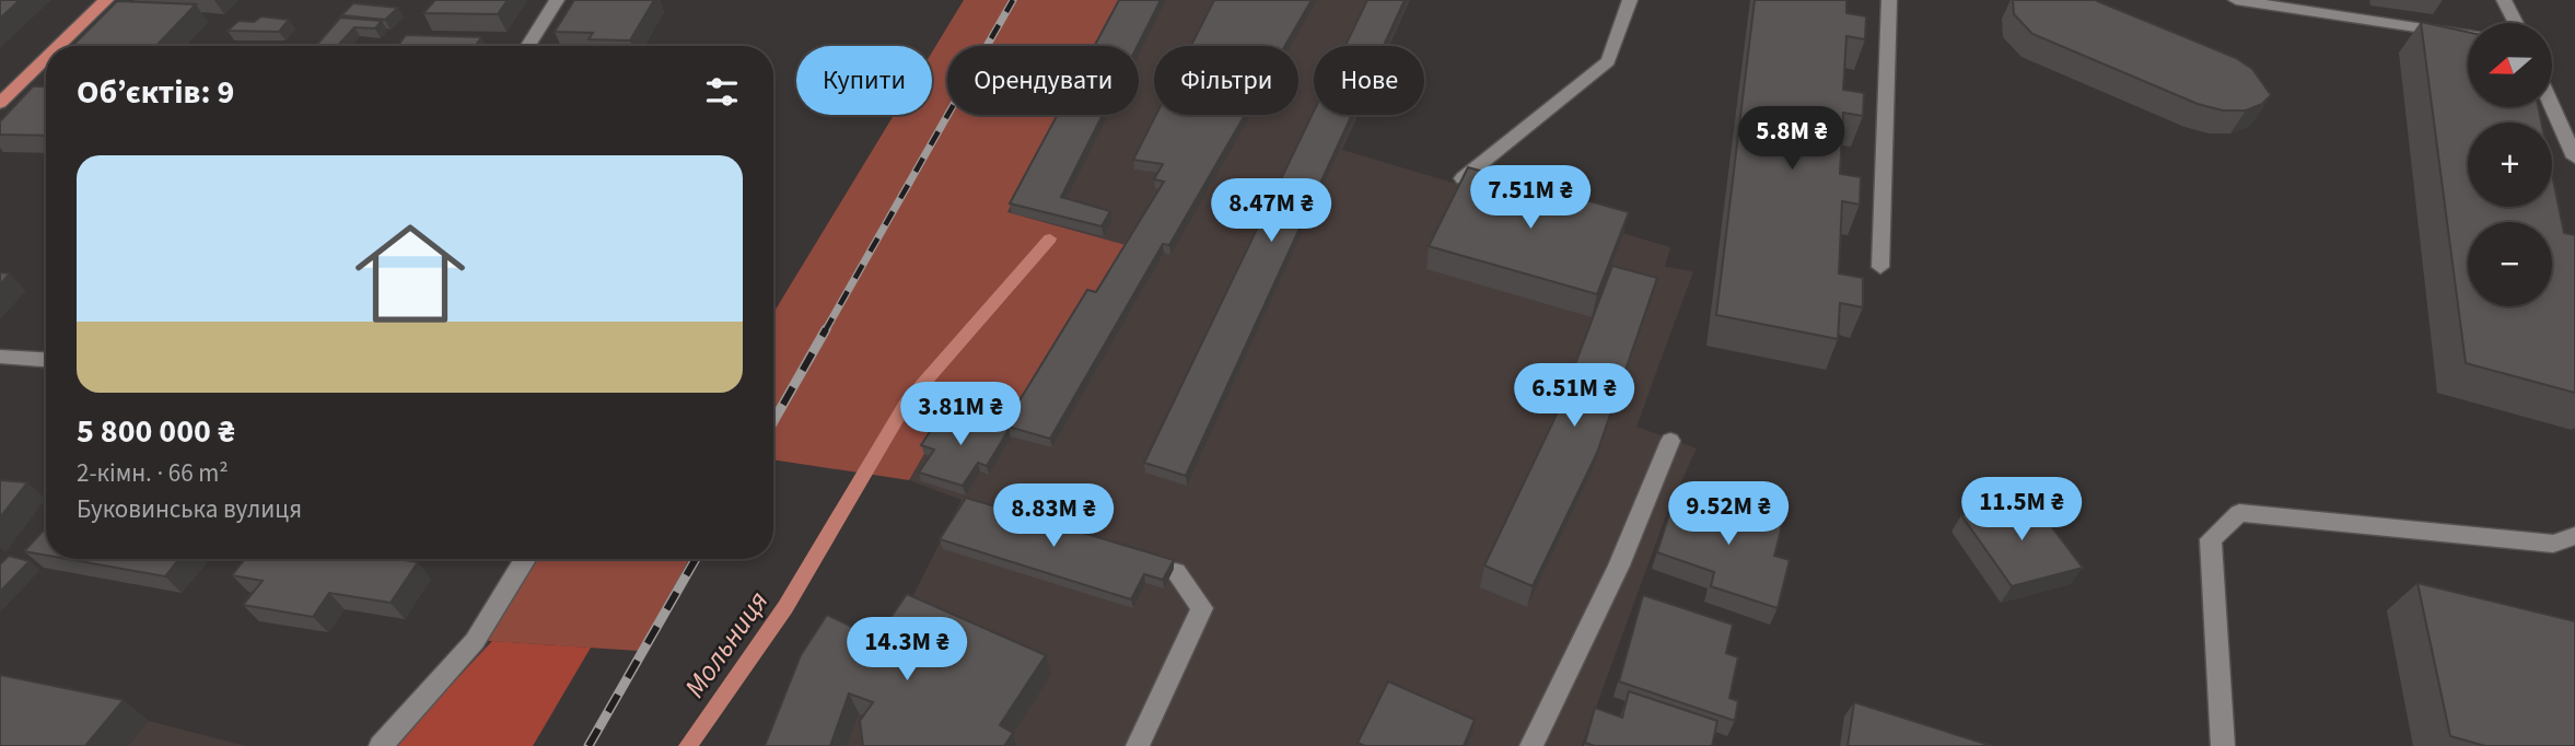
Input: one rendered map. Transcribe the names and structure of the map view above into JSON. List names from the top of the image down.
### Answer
{
  "water": ["Мольниця"],
  "north": "left",
  "page": {
    "map_buttons": ["+", "−"],
    "chip": [
      "Купити",
      "Орендувати",
      "Фільтри",
      "Нове"
    ],
    "heading": "Об’єктів: 9",
    "price": [
      "5.8M ₴",
      "7.51M ₴",
      "8.47M ₴",
      "6.51M ₴",
      "3.81M ₴",
      "11.5M ₴",
      "9.52M ₴",
      "8.83M ₴",
      "14.3M ₴"
    ],
    "list": [
      {
        "name": "5 800 000 ₴",
        "note": "2-кімн. · 66 m² · Буковинська вулиця"
      }
    ]
  }
}
